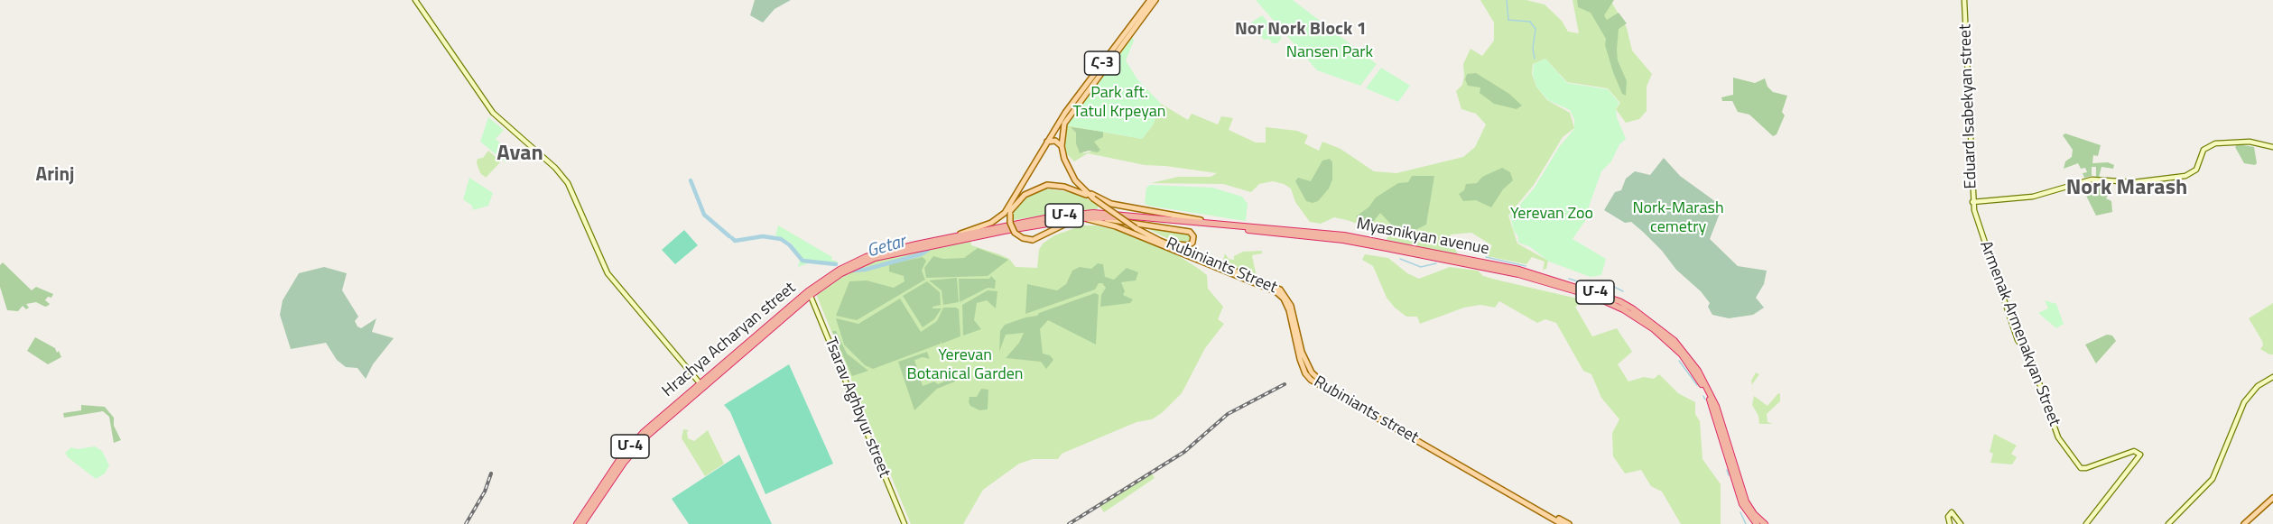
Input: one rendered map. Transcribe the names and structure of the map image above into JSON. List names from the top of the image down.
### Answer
{
  "streets": {
    "highway": ["Մ-4", "Myasnikyan avenue", "Hrachya Acharyan street"],
    "main road": [
      "Հ-3",
      "Eduard Isabekyan street",
      "Rubiniants Street",
      "Armenak Armenakyan Street",
      "Tsarav Aghbyur street",
      "Rubiniants street"
    ]
  },
  "crossings": [
    ["Հ-3", "Rubiniants street"],
    ["Eduard Isabekyan street", "Armenak Armenakyan Street"],
    ["Myasnikyan avenue", "Hrachya Acharyan street"],
    ["Rubiniants Street", "Rubiniants street"],
    ["Hrachya Acharyan street", "Tsarav Aghbyur street"]
  ],
  "districts": [
    "Nor Nork Block 1",
    "Avan",
    "Arinj",
    "Nork Marash"
  ],
  "water": ["Getar"],
  "parks": [
    "Nansen Park",
    "Park aft. Tatul Krpeyan",
    "Nork-Marash cemetry",
    "Yerevan Zoo",
    "Yerevan Botanical Garden"
  ]
}
